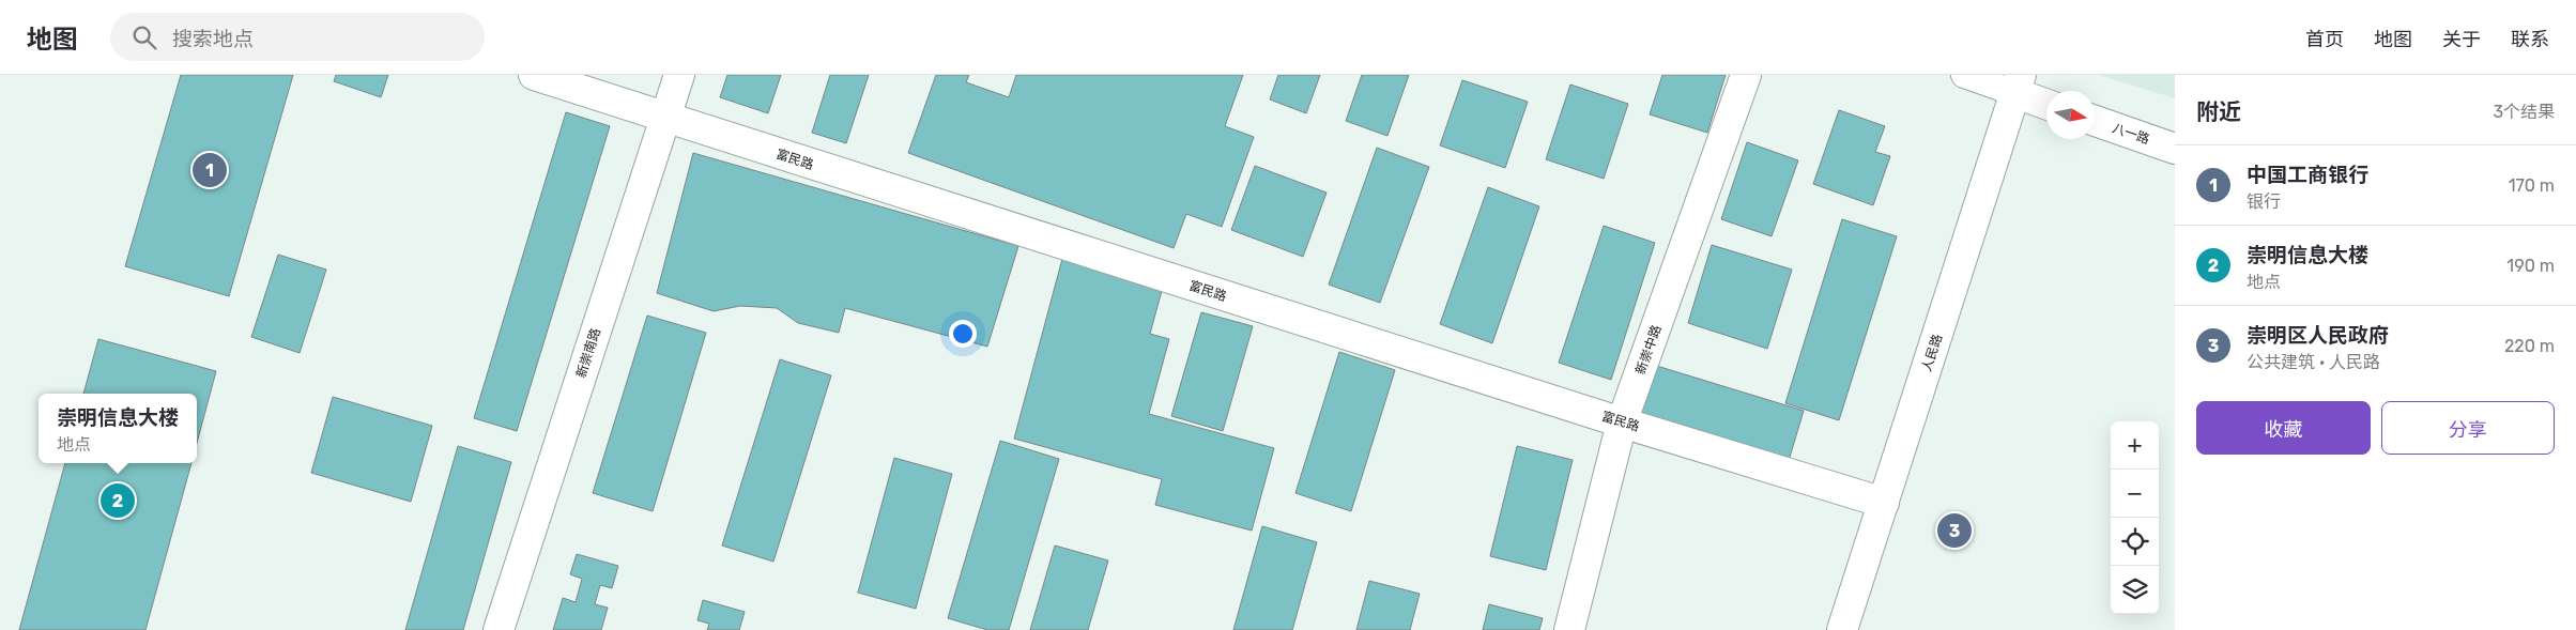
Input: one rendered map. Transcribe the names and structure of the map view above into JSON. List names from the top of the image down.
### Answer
{
  "streets": {
    "street": [
      "八一路",
      "富民路",
      "新崇中路",
      "新崇南路",
      "人民路"
    ]
  },
  "crossings": [
    ["富民路", "新崇中路"],
    ["富民路", "新崇南路"],
    ["富民路", "人民路"]
  ],
  "north": "right",
  "page": {
    "header": "地图",
    "search": "搜索地点",
    "nav": [
      "首页",
      "地图",
      "关于",
      "联系"
    ],
    "heading": ["附近", "3个结果"],
    "list": [
      {
        "mark": "1",
        "name": "中国工商银行",
        "note": "银行",
        "value": "170 m"
      },
      {
        "mark": "2",
        "name": "崇明信息大楼",
        "note": "地点",
        "value": "190 m"
      },
      {
        "mark": "3",
        "name": "崇明区人民政府",
        "note": "公共建筑 · 人民路",
        "value": "220 m"
      }
    ],
    "pins": ["1", "2", "3"],
    "buttons": ["收藏", "分享"],
    "popup": ["崇明信息大楼", "地点"],
    "map_buttons": ["+", "−"]
  }
}
